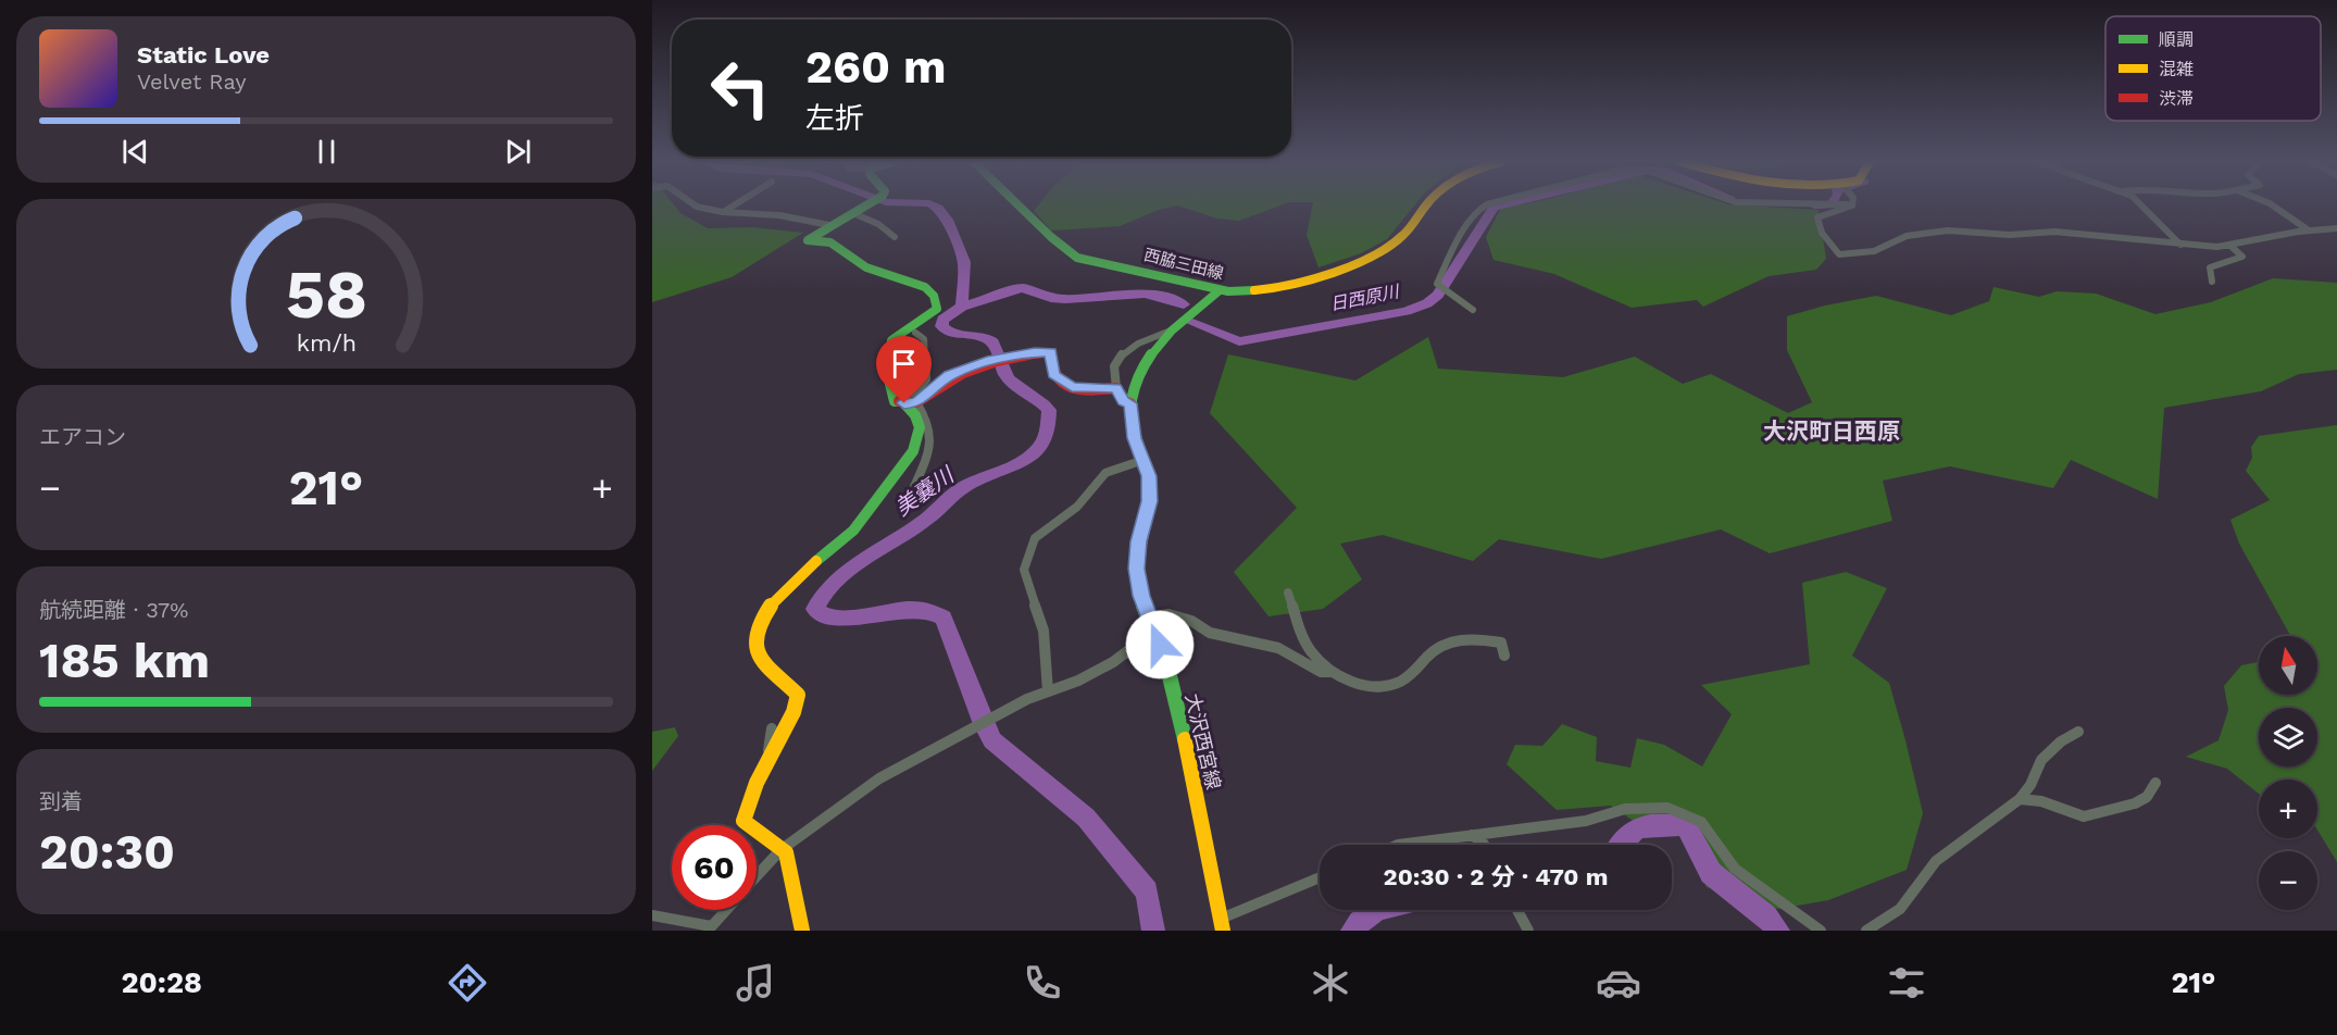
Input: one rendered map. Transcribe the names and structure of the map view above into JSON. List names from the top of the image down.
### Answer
{
  "streets": {
    "main road": ["西脇三田線", "大沢西宮線"]
  },
  "crossings": [
    ["西脇三田線", "大沢西宮線"]
  ],
  "districts": ["大沢町日西原"],
  "water": ["日西原川", "美嚢川"],
  "legend": ["順調", "混雑", "渋滞"],
  "north": "top",
  "page": {
    "turn": ["260 m", "左折"],
    "song": ["Static Love", "Velvet Ray"],
    "tile": [
      "エアコン",
      ["航続距離 · 37%", "185 km"],
      ["到着", "20:30"]
    ],
    "heat": ["−", "21°", "+"],
    "map_buttons": ["+", "−"],
    "limit": "60",
    "trip": "20:30 · 2 分 · 470 m",
    "tabs": ["20:28", "21°"],
    "gauge": ["58", "km/h"]
  }
}
